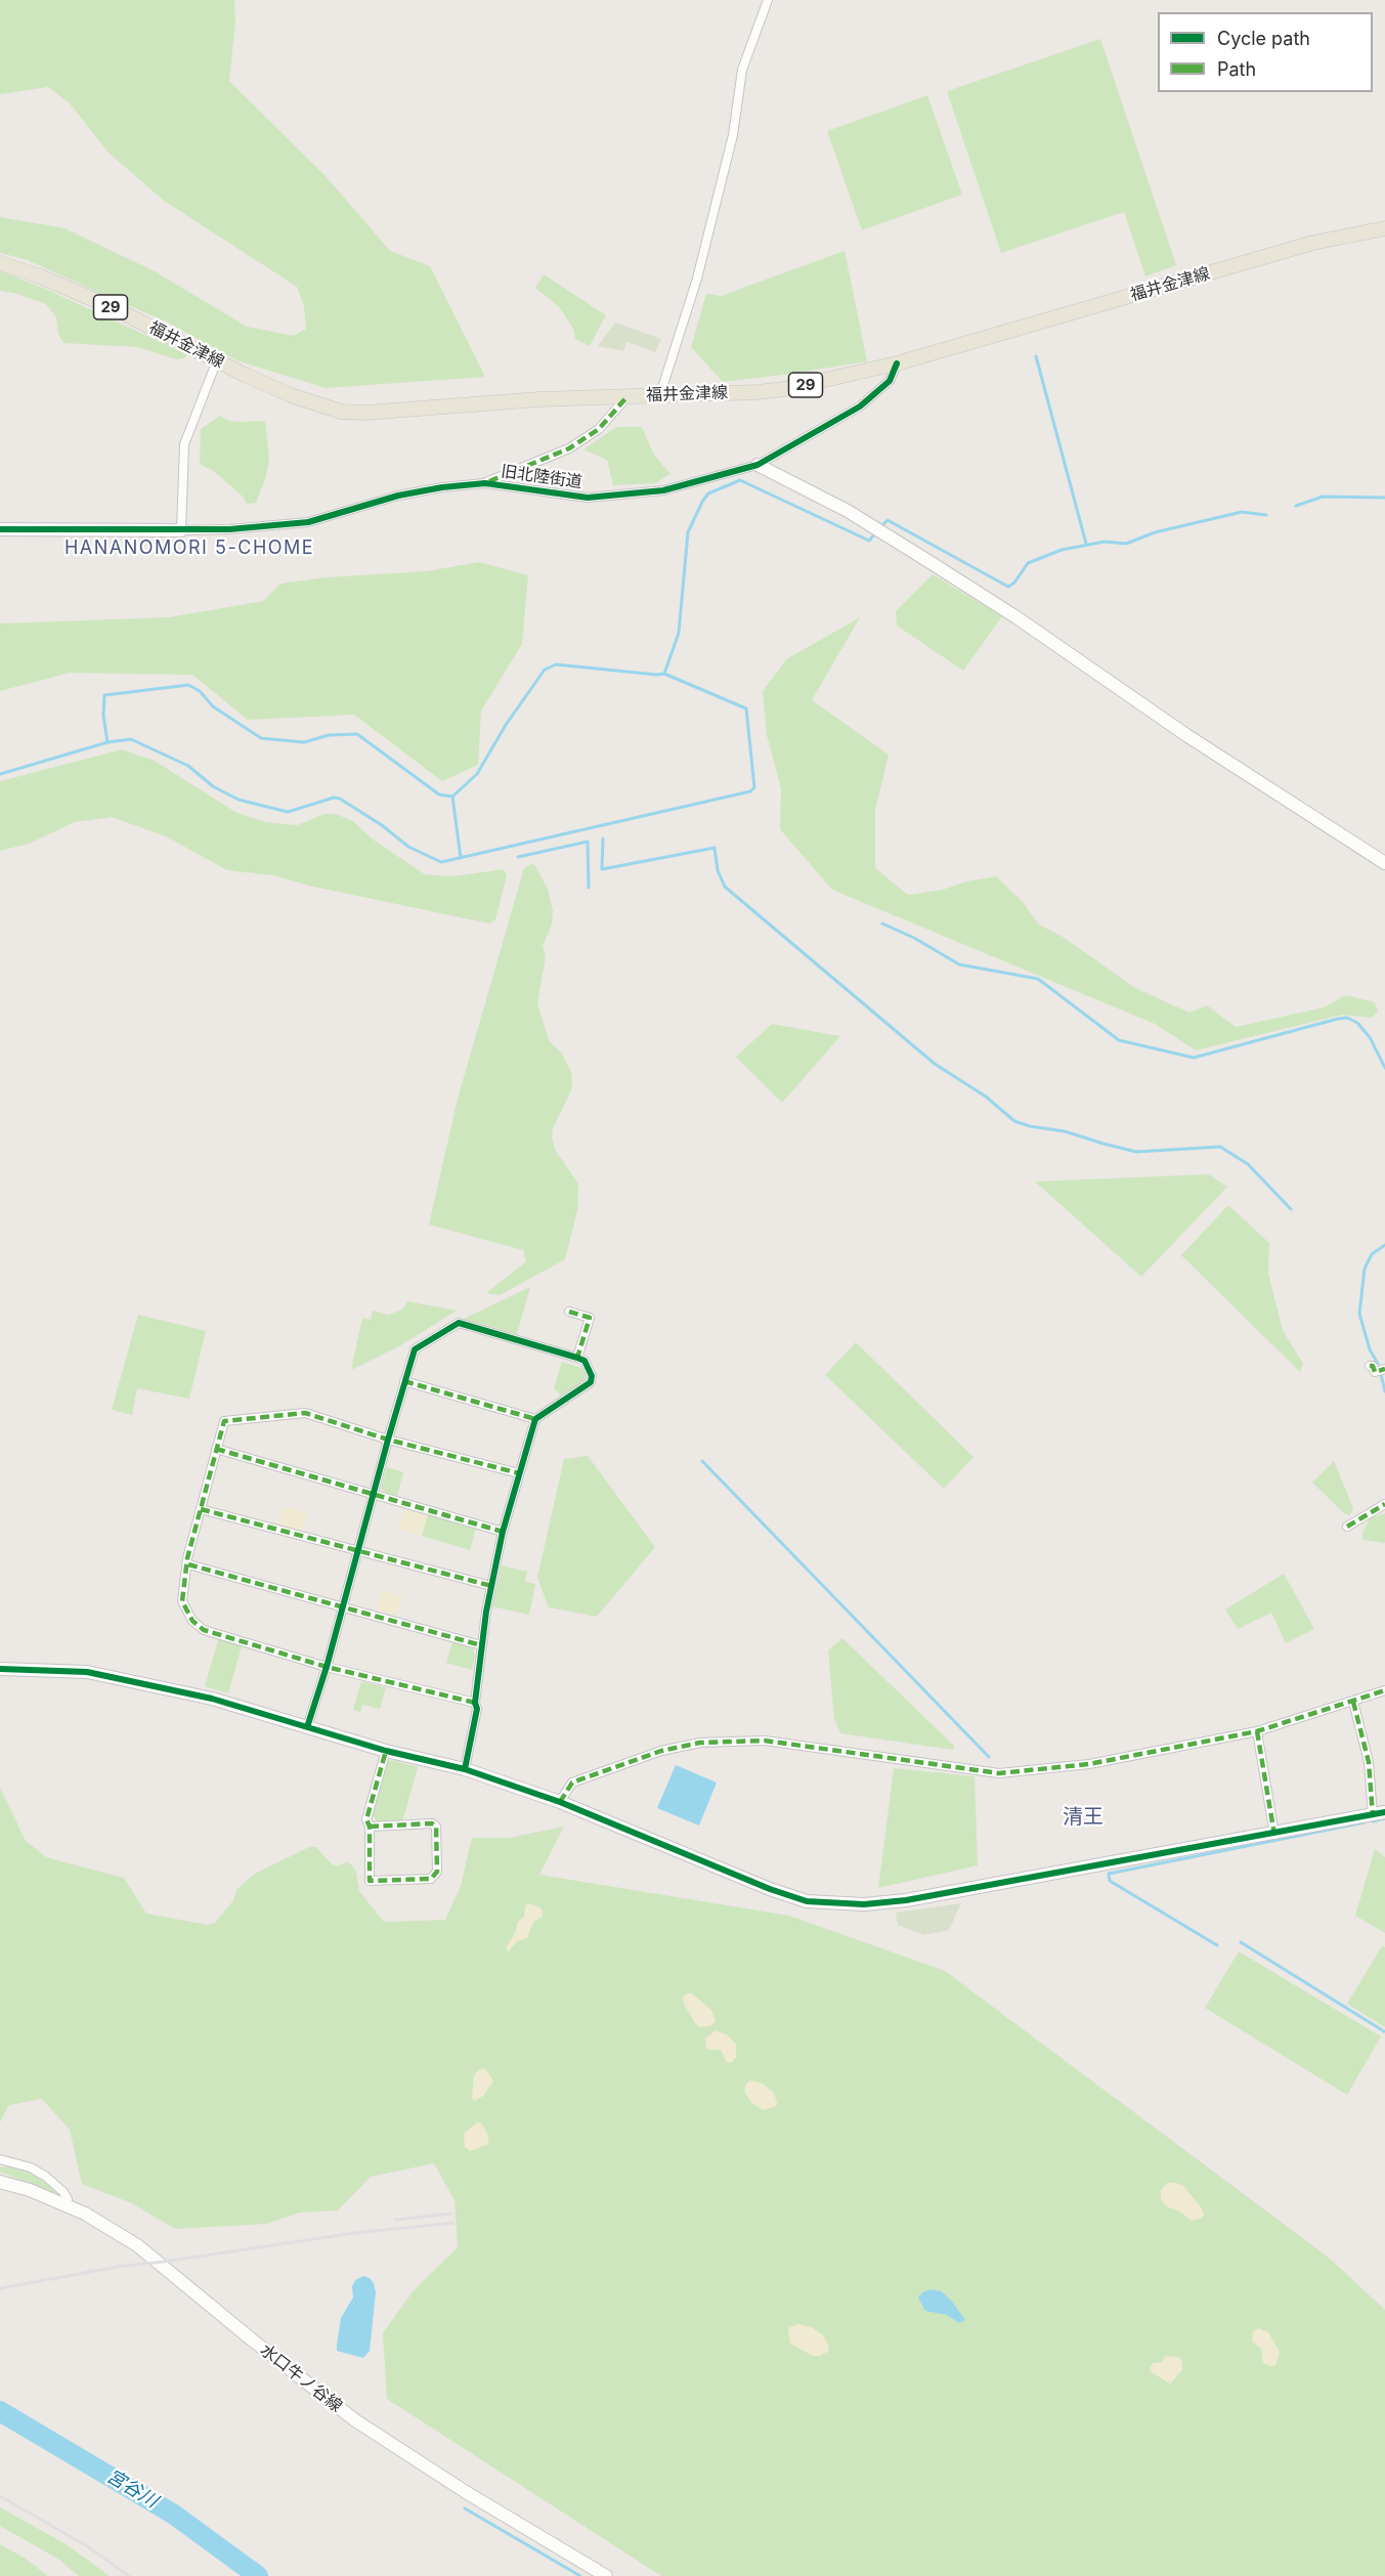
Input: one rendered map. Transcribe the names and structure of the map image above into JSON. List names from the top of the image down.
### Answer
{
  "streets": {
    "main road": ["福井金津線", "29"],
    "street": ["旧北陸街道", "水口牛ノ谷線"]
  },
  "crossings": [
    ["福井金津線", "旧北陸街道"]
  ],
  "districts": ["HANANOMORI 5-CHOME", "清王"],
  "water": ["宮谷川"],
  "legend": ["Cycle path", "Path"]
}
